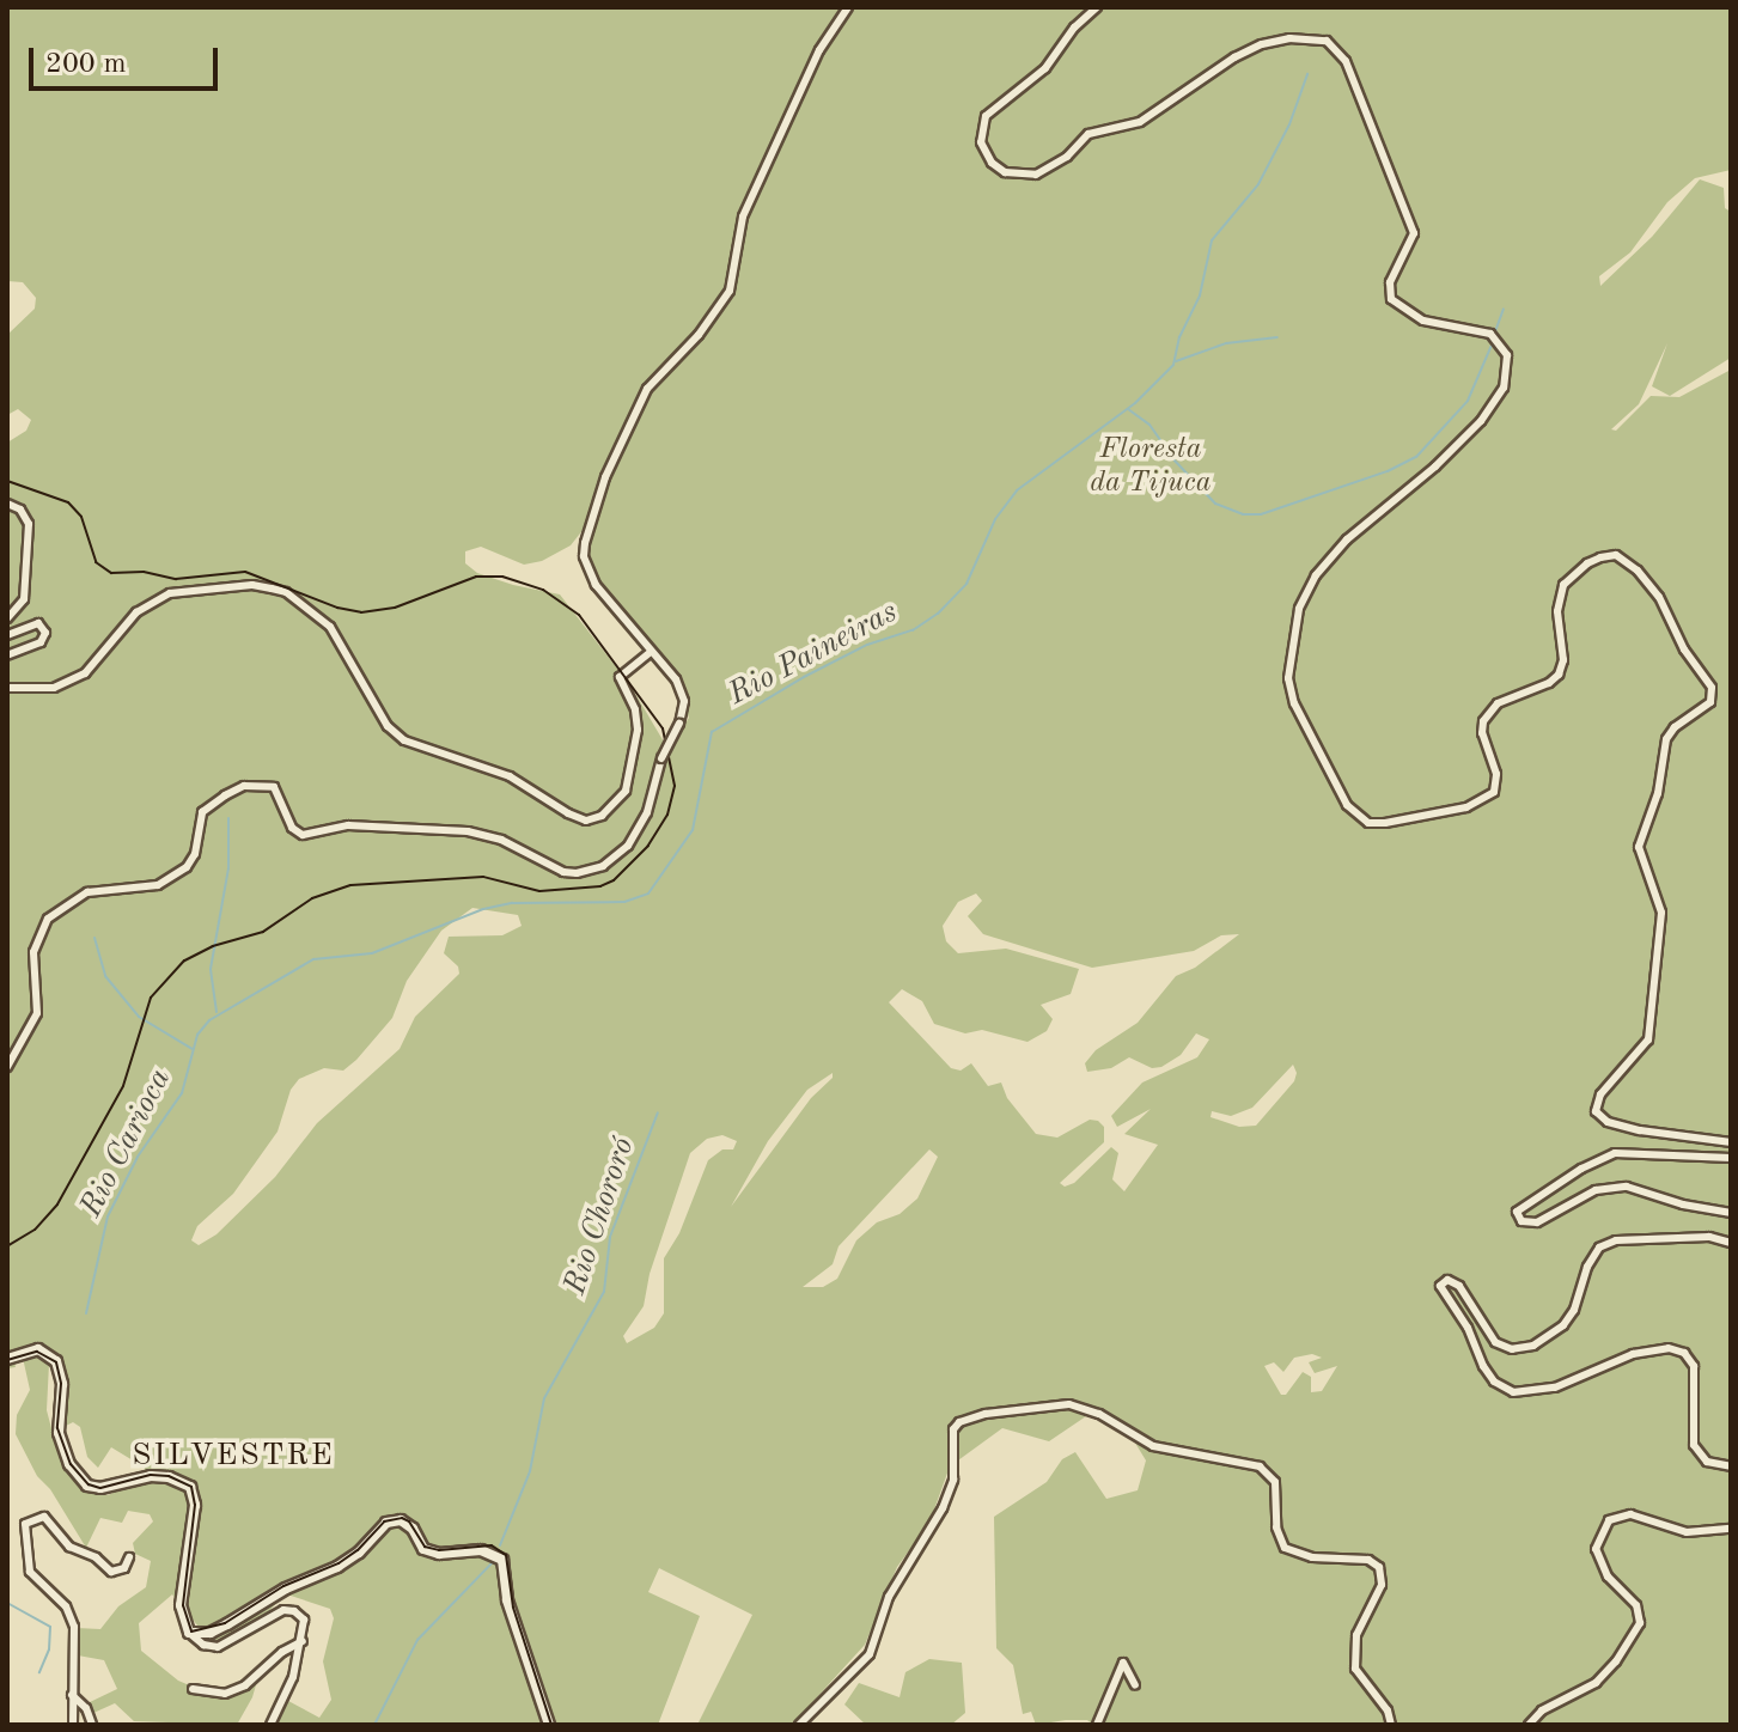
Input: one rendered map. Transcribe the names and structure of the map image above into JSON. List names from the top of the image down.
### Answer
{
  "districts": ["SILVESTRE"],
  "water": ["Rio Paineiras", "Rio Carioca", "Rio Chororó"],
  "parks": ["Floresta da Tijuca"],
  "scale_bar": "200 m"
}
